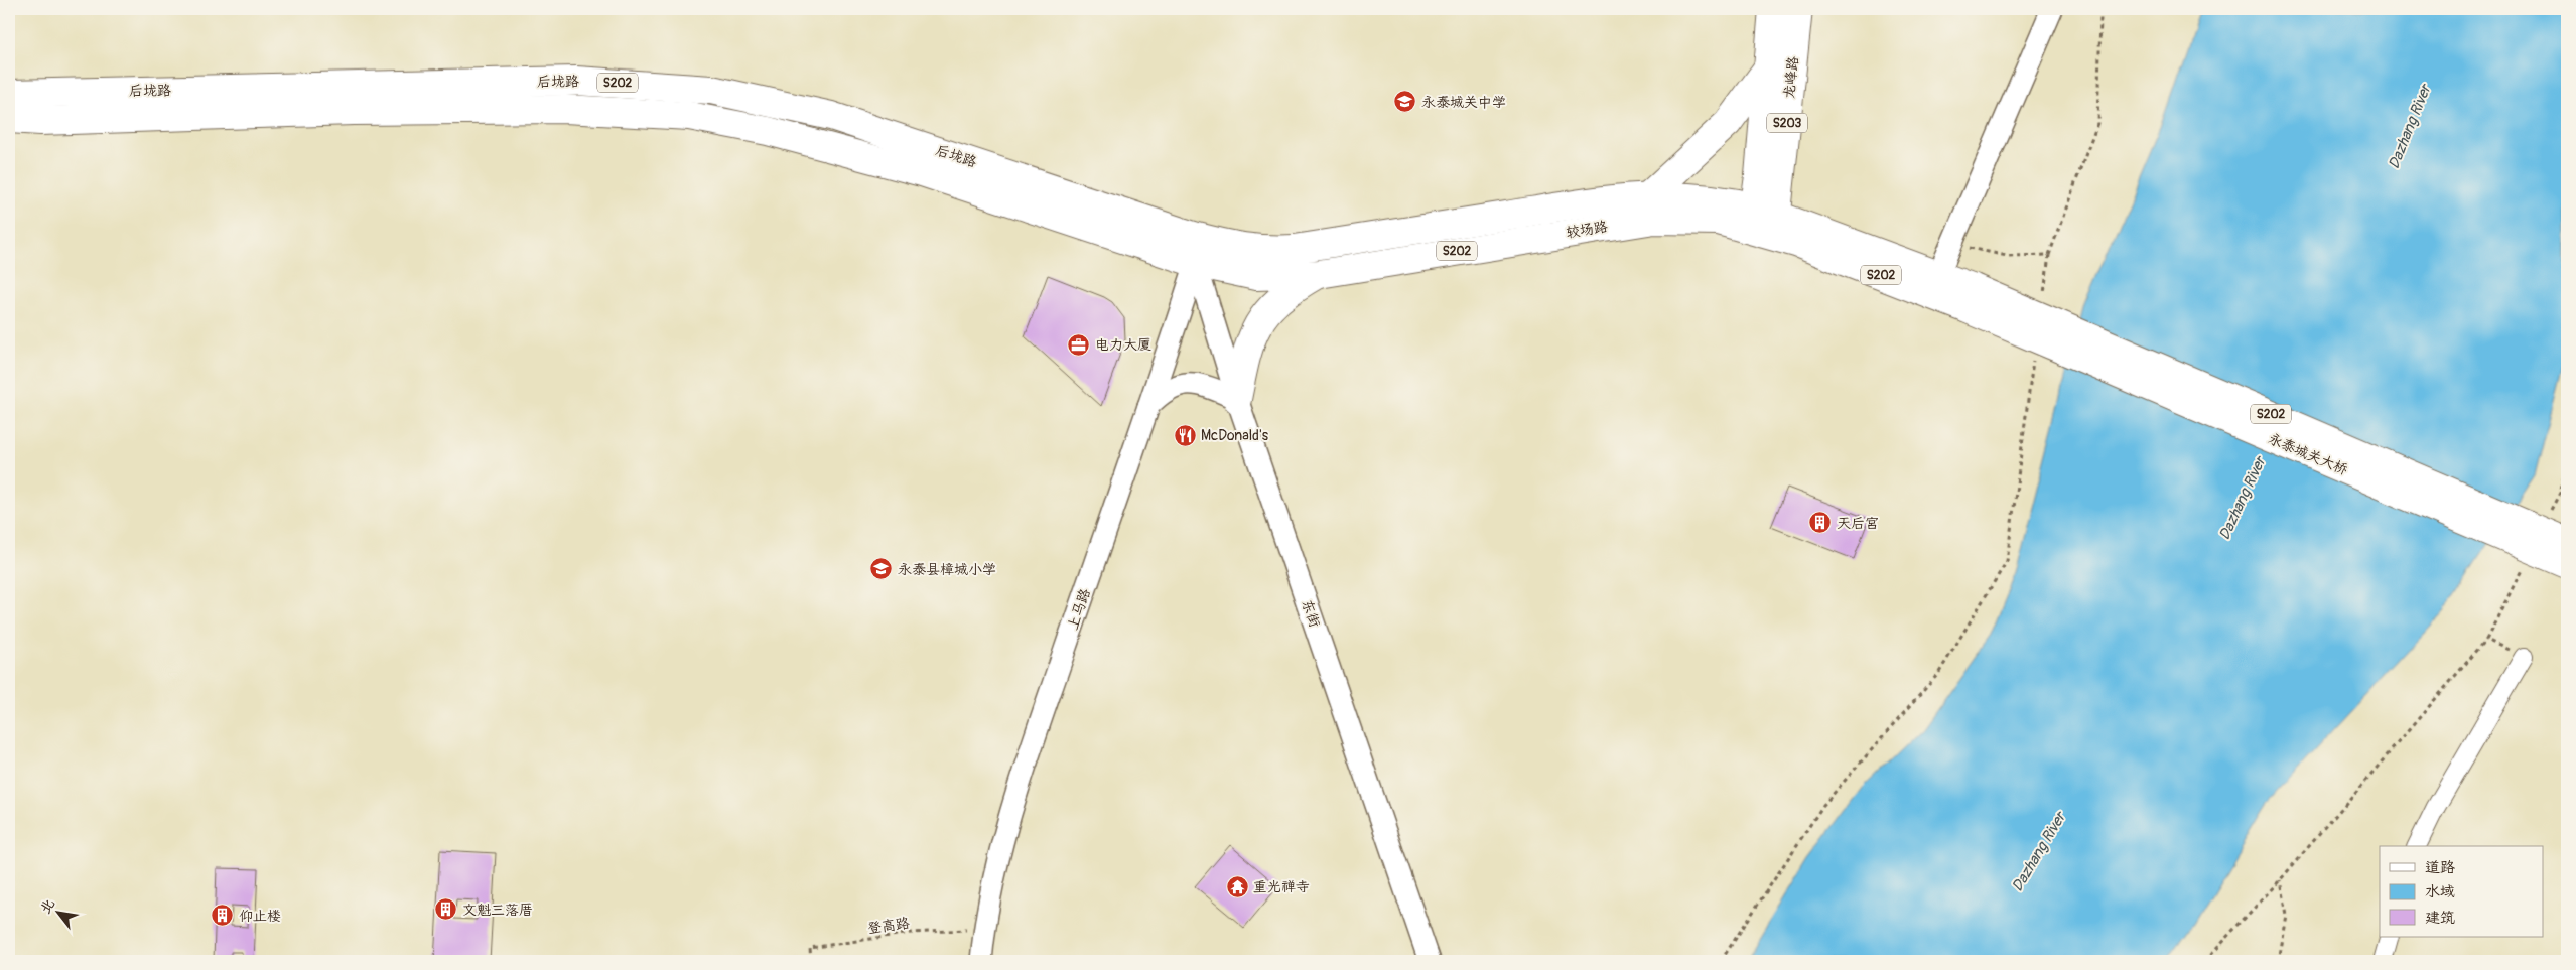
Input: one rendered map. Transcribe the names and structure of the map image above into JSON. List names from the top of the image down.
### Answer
{
  "streets": {
    "main road": [
      "龙峰路",
      "后垅路",
      "S202",
      "S203",
      "较场路",
      "永泰城关大桥"
    ],
    "street": ["上马路", "东街"],
    "path": ["登高路"]
  },
  "crossings": [
    ["龙峰路", "较场路"],
    ["后垅路", "较场路"],
    ["后垅路", "上马路"],
    ["后垅路", "东街"],
    ["较场路", "永泰城关大桥"],
    ["较场路", "上马路"],
    ["较场路", "东街"],
    ["上马路", "东街"],
    ["上马路", "登高路"]
  ],
  "water": ["Dazhang River"],
  "places": {
    "school or university": ["永泰城关中学", "永泰县樟城小学"],
    "office": ["电力大厦"],
    "restaurant": ["McDonald's"],
    "building": ["天后宫", "文魁三落厝", "仰止楼"],
    "temple": ["重光禅寺"]
  },
  "legend": ["道路", "水域", "建筑"],
  "north": "top left"
}
